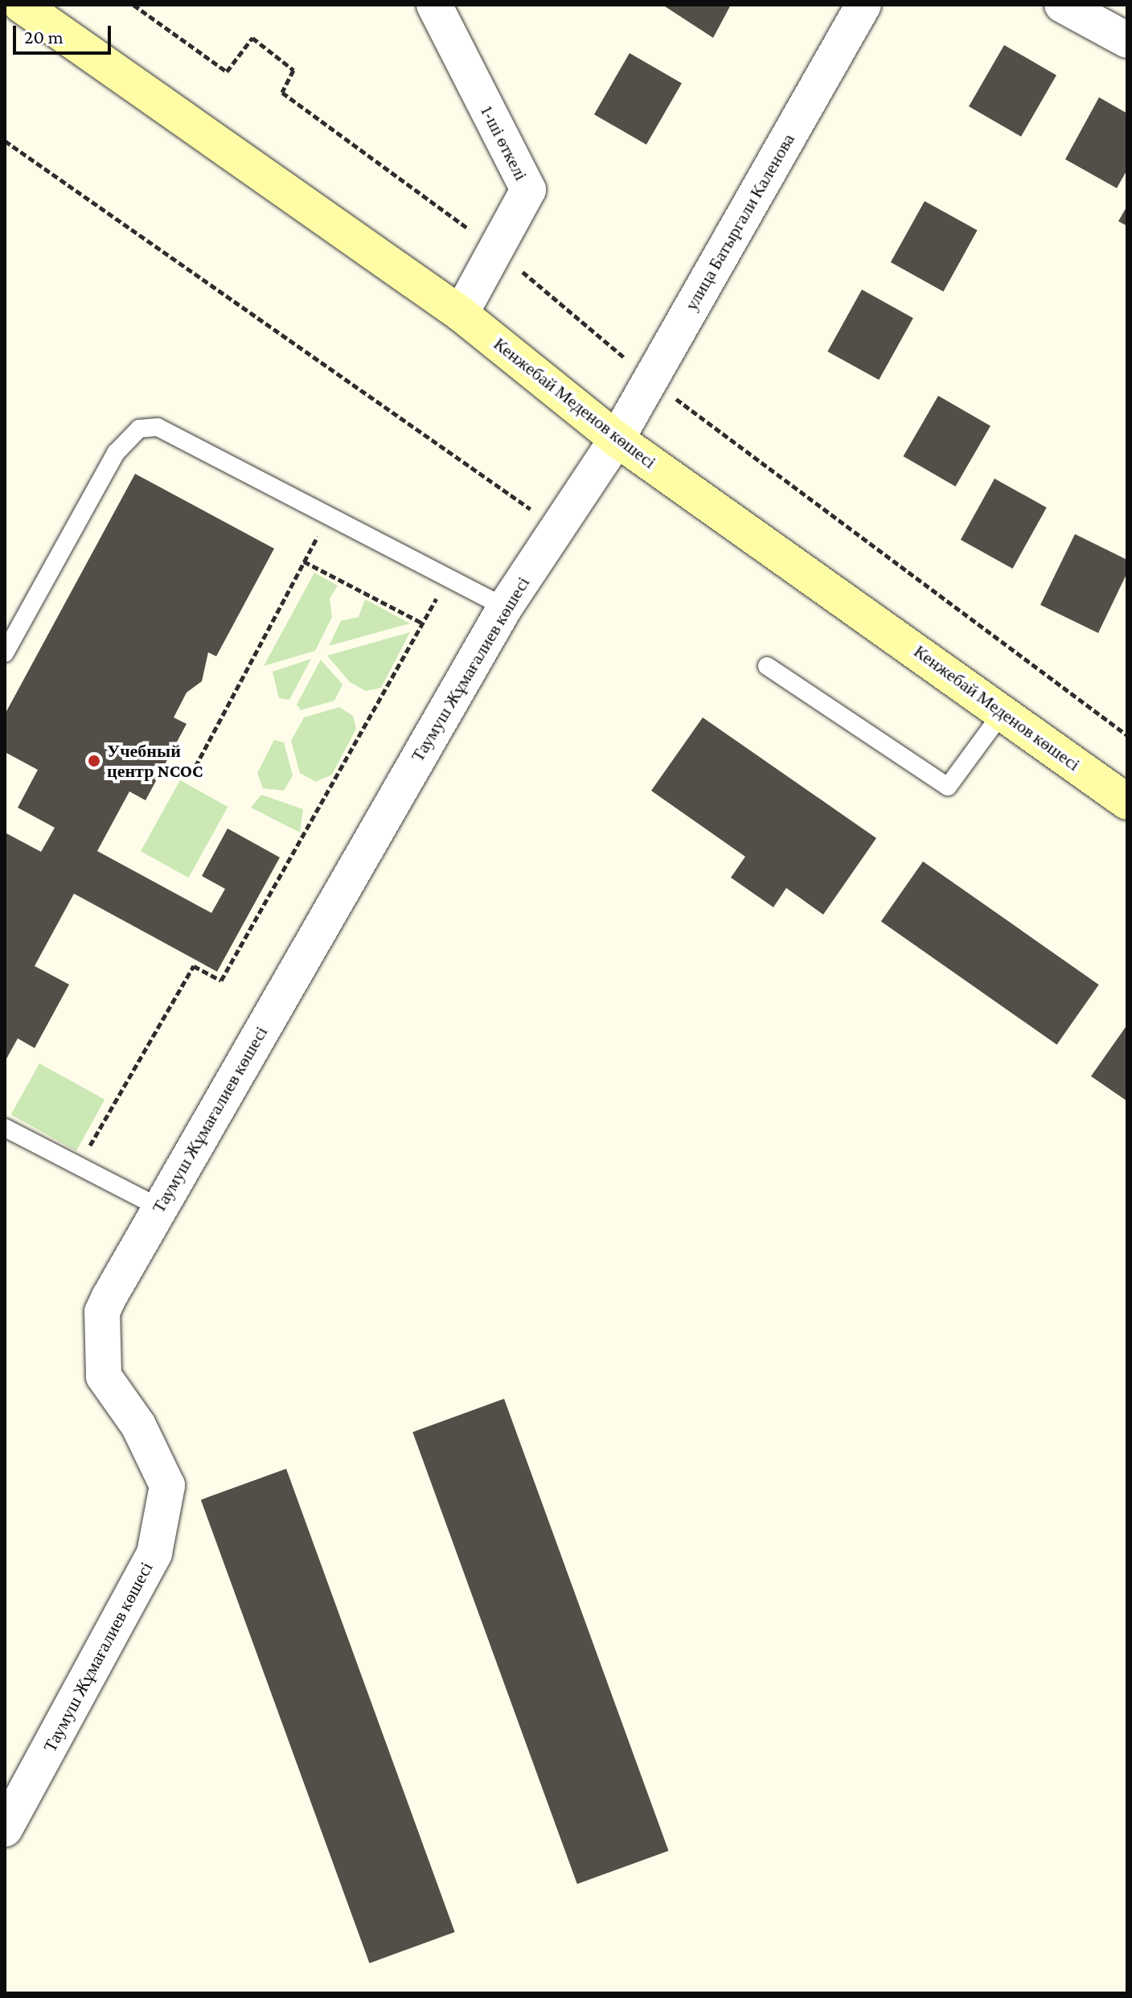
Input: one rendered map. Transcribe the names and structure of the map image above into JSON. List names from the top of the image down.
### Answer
{
  "streets": {
    "street": [
      "1-ші өткелі",
      "улица Батыргали Каленова",
      "Кенжебай Меденов көшесі",
      "Таумуш Жұмағалиев көшесі"
    ]
  },
  "crossings": [
    ["1-ші өткелі", "Кенжебай Меденов көшесі"],
    ["улица Батыргали Каленова", "Кенжебай Меденов көшесі"],
    ["улица Батыргали Каленова", "Таумуш Жұмағалиев көшесі"],
    ["Кенжебай Меденов көшесі", "Таумуш Жұмағалиев көшесі"]
  ],
  "places": ["Учебный центр NCOC"],
  "scale_bar": "20 m"
}
